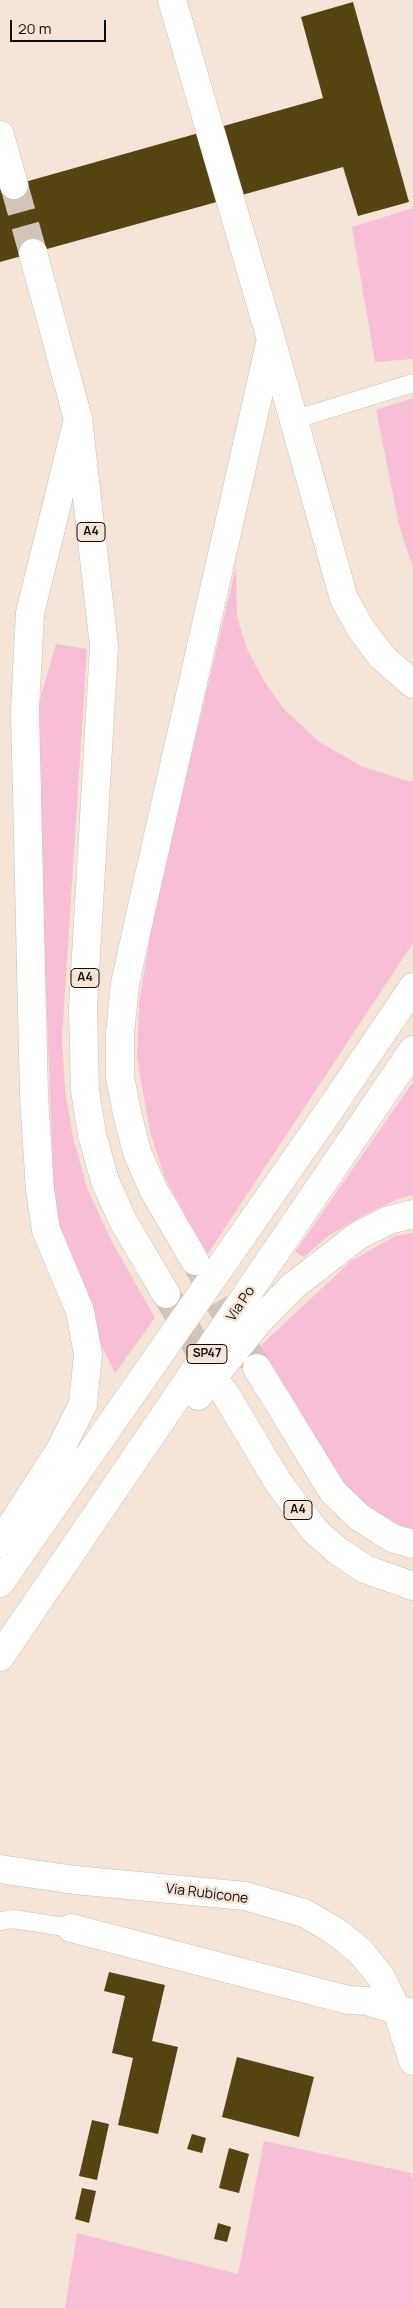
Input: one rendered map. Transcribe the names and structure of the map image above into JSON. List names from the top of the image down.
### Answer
{
  "streets": {
    "main road": [
      "A4",
      "Via Po",
      "SP47",
      "Via Rubicone"
    ]
  },
  "scale_bar": "20 m"
}
